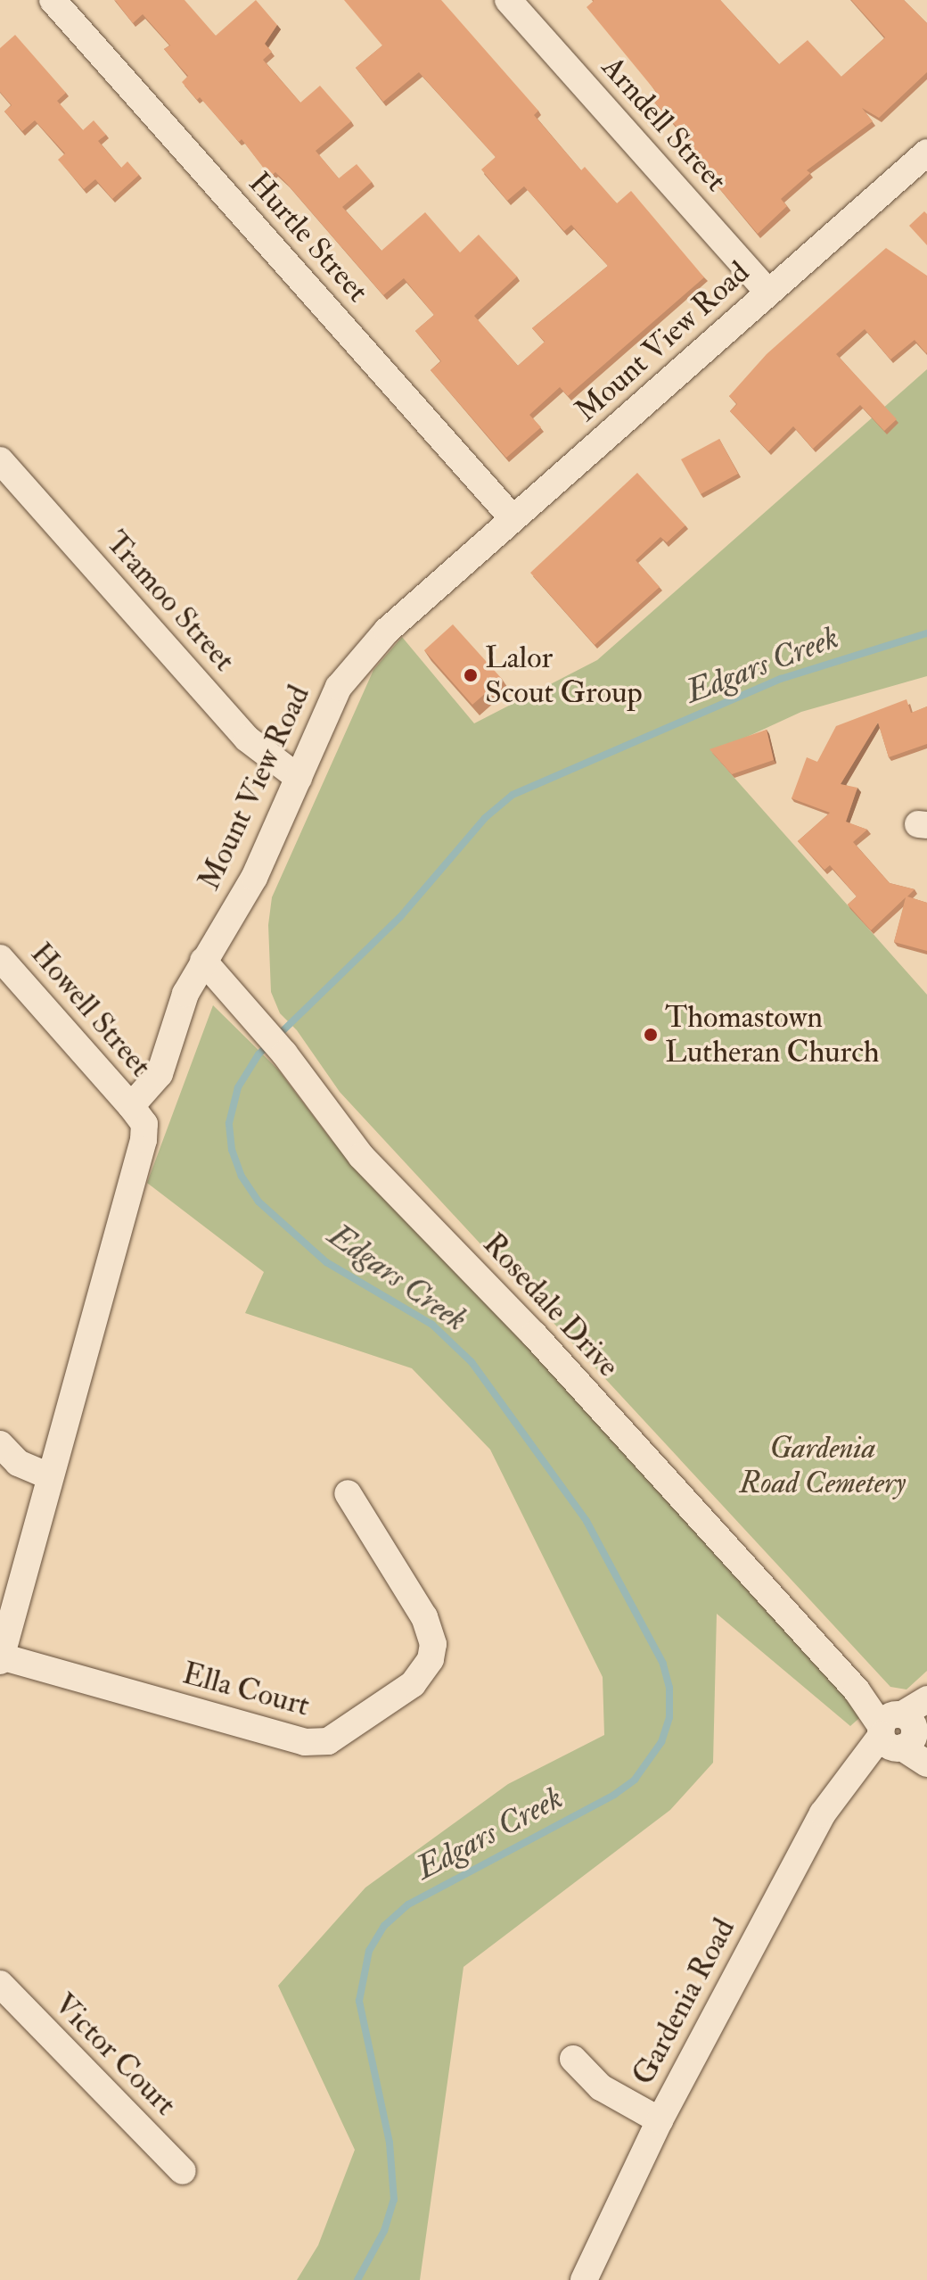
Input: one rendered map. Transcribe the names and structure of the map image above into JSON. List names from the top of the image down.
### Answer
{
  "streets": {
    "street": [
      "Arndell Street",
      "Hurtle Street",
      "Mount View Road",
      "Tramoo Street",
      "Howell Street",
      "Rosedale Drive",
      "Ella Court",
      "Gardenia Road",
      "Victor Court"
    ]
  },
  "crossings": [
    ["Arndell Street", "Mount View Road"],
    ["Hurtle Street", "Mount View Road"],
    ["Mount View Road", "Tramoo Street"],
    ["Mount View Road", "Howell Street"],
    ["Mount View Road", "Rosedale Drive"],
    ["Rosedale Drive", "Gardenia Road"]
  ],
  "water": ["Edgars Creek"],
  "parks": ["Gardenia Road Cemetery"],
  "places": ["Lalor Scout Group", "Thomastown Lutheran Church"]
}
